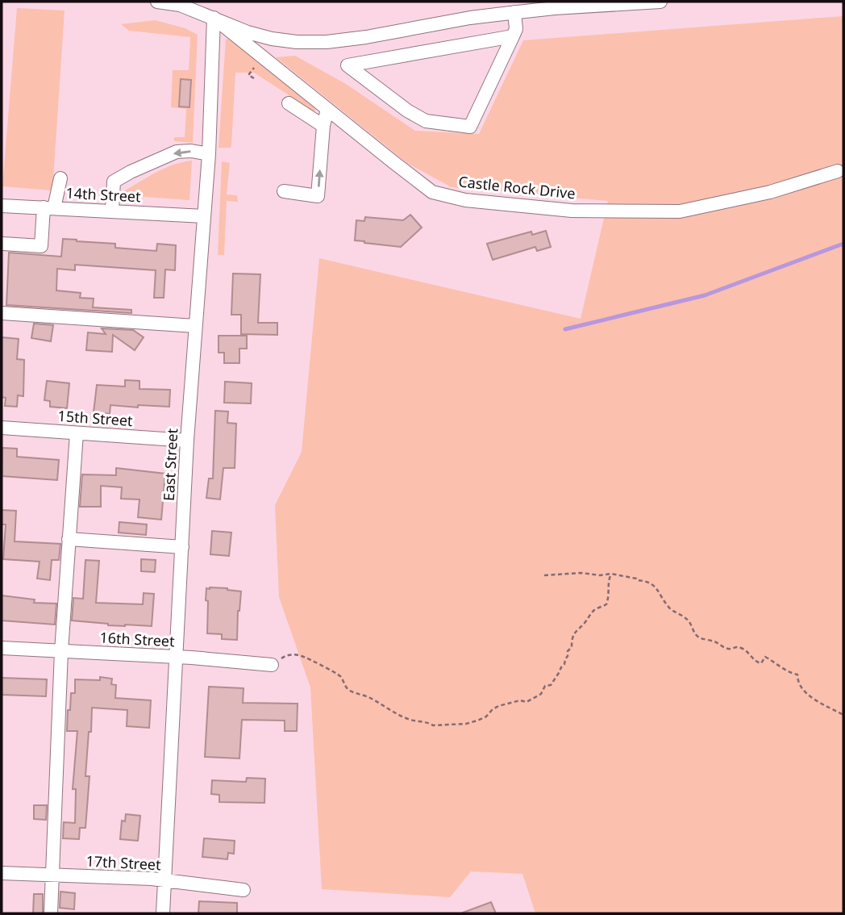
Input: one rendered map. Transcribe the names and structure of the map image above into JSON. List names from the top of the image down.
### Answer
{
  "streets": {
    "street": [
      "Castle Rock Drive",
      "14th Street",
      "15th Street",
      "East Street",
      "16th Street",
      "17th Street"
    ]
  },
  "crossings": [
    ["Castle Rock Drive", "East Street"],
    ["14th Street", "East Street"],
    ["15th Street", "East Street"],
    ["East Street", "16th Street"],
    ["East Street", "17th Street"]
  ]
}
